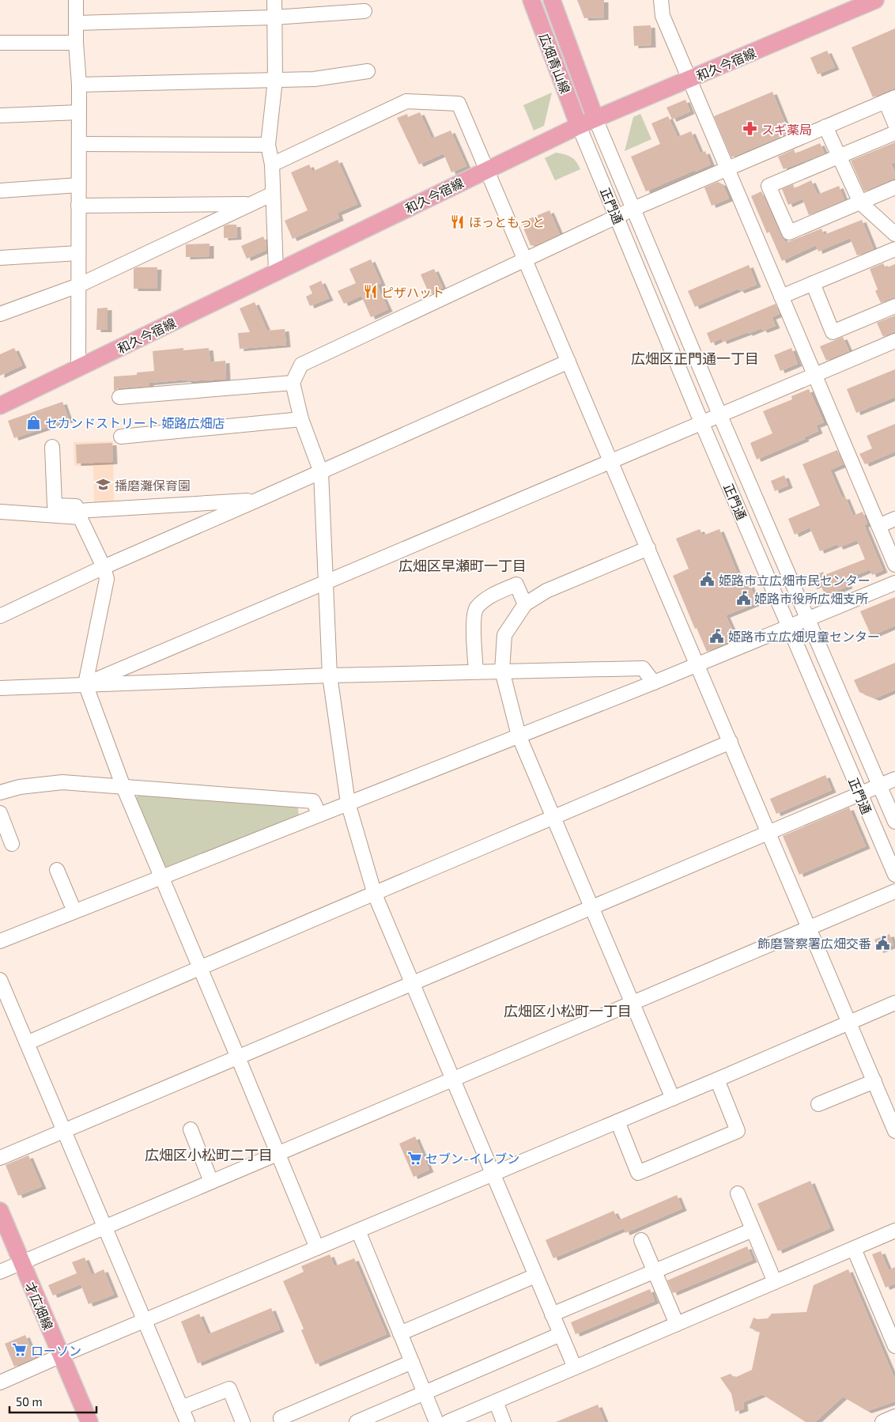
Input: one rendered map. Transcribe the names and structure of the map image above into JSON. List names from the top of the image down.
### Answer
{
  "streets": {
    "main road": ["広畑青山線", "和久今宿線", "才広畑線"],
    "street": ["正門通"]
  },
  "crossings": [
    ["広畑青山線", "和久今宿線"],
    ["広畑青山線", "正門通"],
    ["和久今宿線", "正門通"]
  ],
  "districts": [
    "広畑区正門通一丁目",
    "広畑区早瀬町一丁目",
    "広畑区小松町一丁目",
    "広畑区小松町二丁目"
  ],
  "places": {
    "pharmacy": ["スギ薬局"],
    "restaurant": ["ほっともっと", "ピザハット"],
    "shop": ["セカンドストリート 姫路広畑店"],
    "school or university": ["播磨灘保育園"],
    "public building": [
      "姫路市立広畑市民センター",
      "姫路市役所広畑支所",
      "姫路市立広畑児童センター",
      "飾磨警察署広畑交番"
    ],
    "supermarket": ["セブン-イレブン", "ローソン"]
  },
  "scale_bar": "50 m"
}
